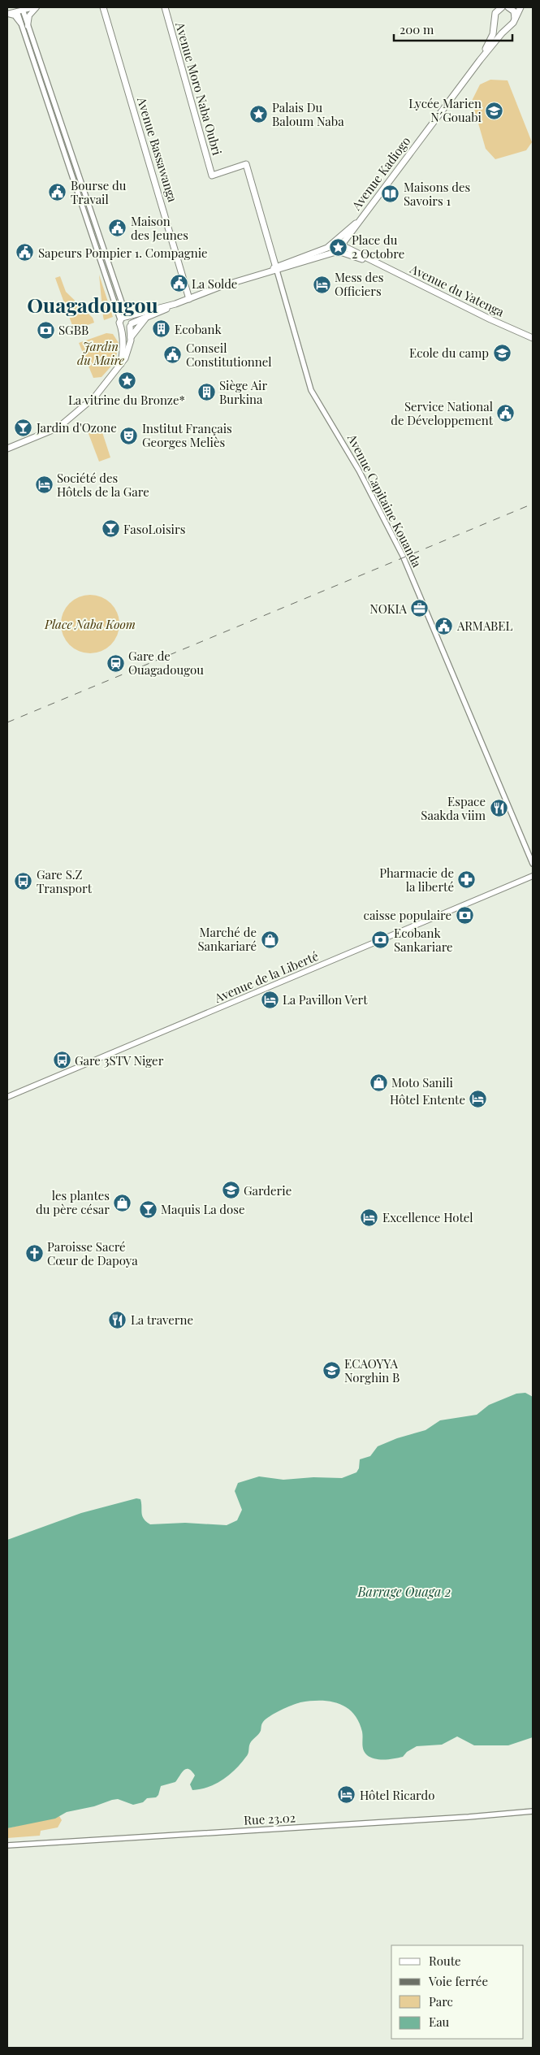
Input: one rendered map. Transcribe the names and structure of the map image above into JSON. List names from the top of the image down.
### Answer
{
  "streets": {
    "main road": [
      "Avenue Moro Naba Oubri",
      "Avenue Bassawanga",
      "Avenue Kadiogo",
      "Avenue du Yatenga",
      "Avenue Capitaine Kouanda",
      "Avenue de la Liberté"
    ],
    "street": ["Rue 23.02"]
  },
  "crossings": [
    ["Avenue Moro Naba Oubri", "Avenue Capitaine Kouanda"],
    ["Avenue Kadiogo", "Avenue du Yatenga"]
  ],
  "districts": ["Ouagadougou"],
  "water": ["Barrage Ouaga 2"],
  "parks": ["Jardin du Maire", "Place Naba Koom"],
  "places": {
    "school or university": [
      "Lycée Marien N´Gouabi",
      "Ecole du camp",
      "Garderie",
      "ECAOYYA Norghin B"
    ],
    "place": ["Palais Du Baloum Naba", "Place du 2 Octobre", "La vitrine du Bronze*"],
    "public building": [
      "Bourse du Travail",
      "Maison des Jeunes",
      "Sapeurs Pompier 1. Compagnie",
      "La Solde",
      "Conseil Constitutionnel",
      "Service National de Développement",
      "ARMABEL"
    ],
    "library": ["Maisons des Savoirs 1"],
    "hotel": [
      "Mess des Officiers",
      "Société des Hôtels de la Gare",
      "La Pavillon Vert",
      "Hôtel Entente",
      "Excellence Hotel",
      "Hôtel Ricardo"
    ],
    "building": ["Ecobank", "Siège Air Burkina"],
    "bank": ["SGBB", "caisse populaire", "Ecobank Sankariare"],
    "bar": ["Jardin d'Ozone", "FasoLoisirs", "Maquis La dose"],
    "theatre": ["Institut Français Georges Meliès"],
    "office": ["NOKIA"],
    "station": ["Gare de Ouagadougou"],
    "restaurant": ["Espace Saakda viim", "La traverne"],
    "pharmacy": ["Pharmacie de la liberté"],
    "bus stop": ["Gare S.Z Transport", "Gare 3STV Niger"],
    "shop": ["Marché de Sankariaré", "Moto Sanili", "les plantes du père césar"],
    "church": ["Paroisse Sacré Cœur de Dapoya"]
  },
  "legend": [
    "Route",
    "Voie ferrée",
    "Parc",
    "Eau"
  ],
  "scale_bar": "200 m"
}
